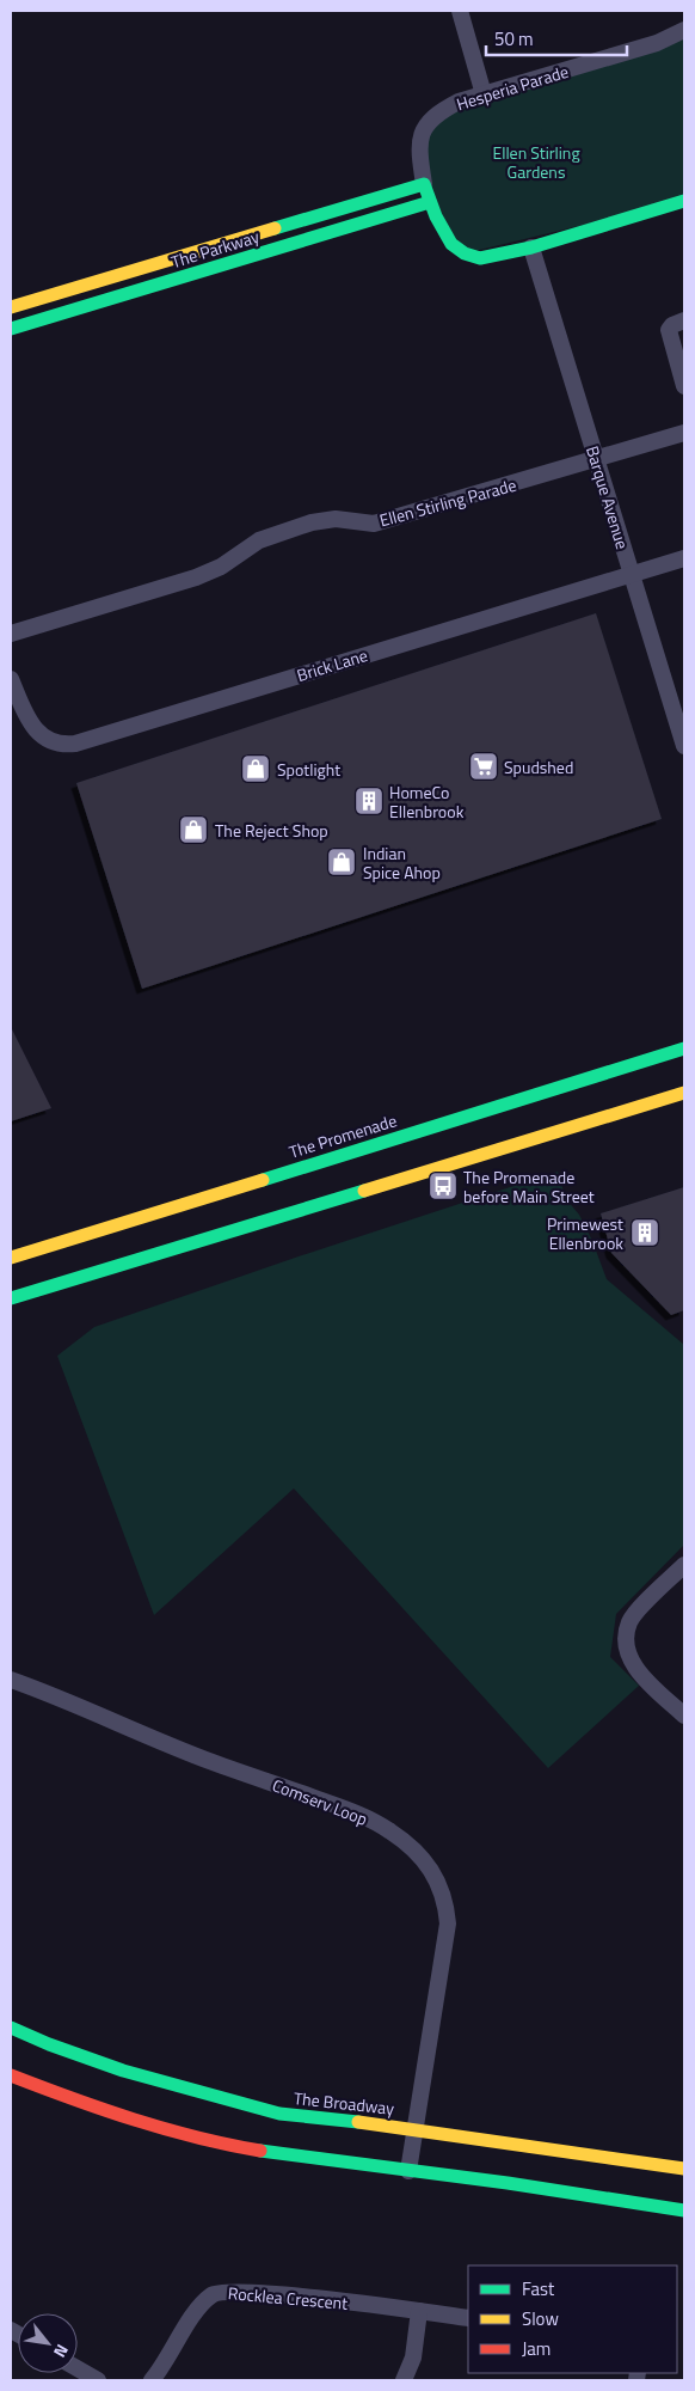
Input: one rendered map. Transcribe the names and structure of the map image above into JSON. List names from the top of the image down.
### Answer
{
  "streets": {
    "main road": [
      "Hesperia Parade",
      "The Parkway",
      "The Promenade",
      "The Broadway"
    ],
    "street": [
      "Barque Avenue",
      "Ellen Stirling Parade",
      "Brick Lane",
      "Comserv Loop",
      "Rocklea Crescent"
    ]
  },
  "crossings": [
    ["Hesperia Parade", "The Parkway"],
    ["Hesperia Parade", "Barque Avenue"],
    ["Barque Avenue", "Ellen Stirling Parade"],
    ["Barque Avenue", "Brick Lane"],
    ["Comserv Loop", "The Broadway"]
  ],
  "parks": ["Ellen Stirling Gardens"],
  "places": {
    "supermarket": ["Spudshed"],
    "shop": ["Spotlight", "The Reject Shop", "Indian Spice Ahop"],
    "building": ["HomeCo Ellenbrook", "Primewest Ellenbrook"],
    "bus stop": ["The Promenade before Main Street"]
  },
  "legend": ["Fast", "Slow", "Jam"],
  "scale_bar": "50 m",
  "north": "bottom right"
}
